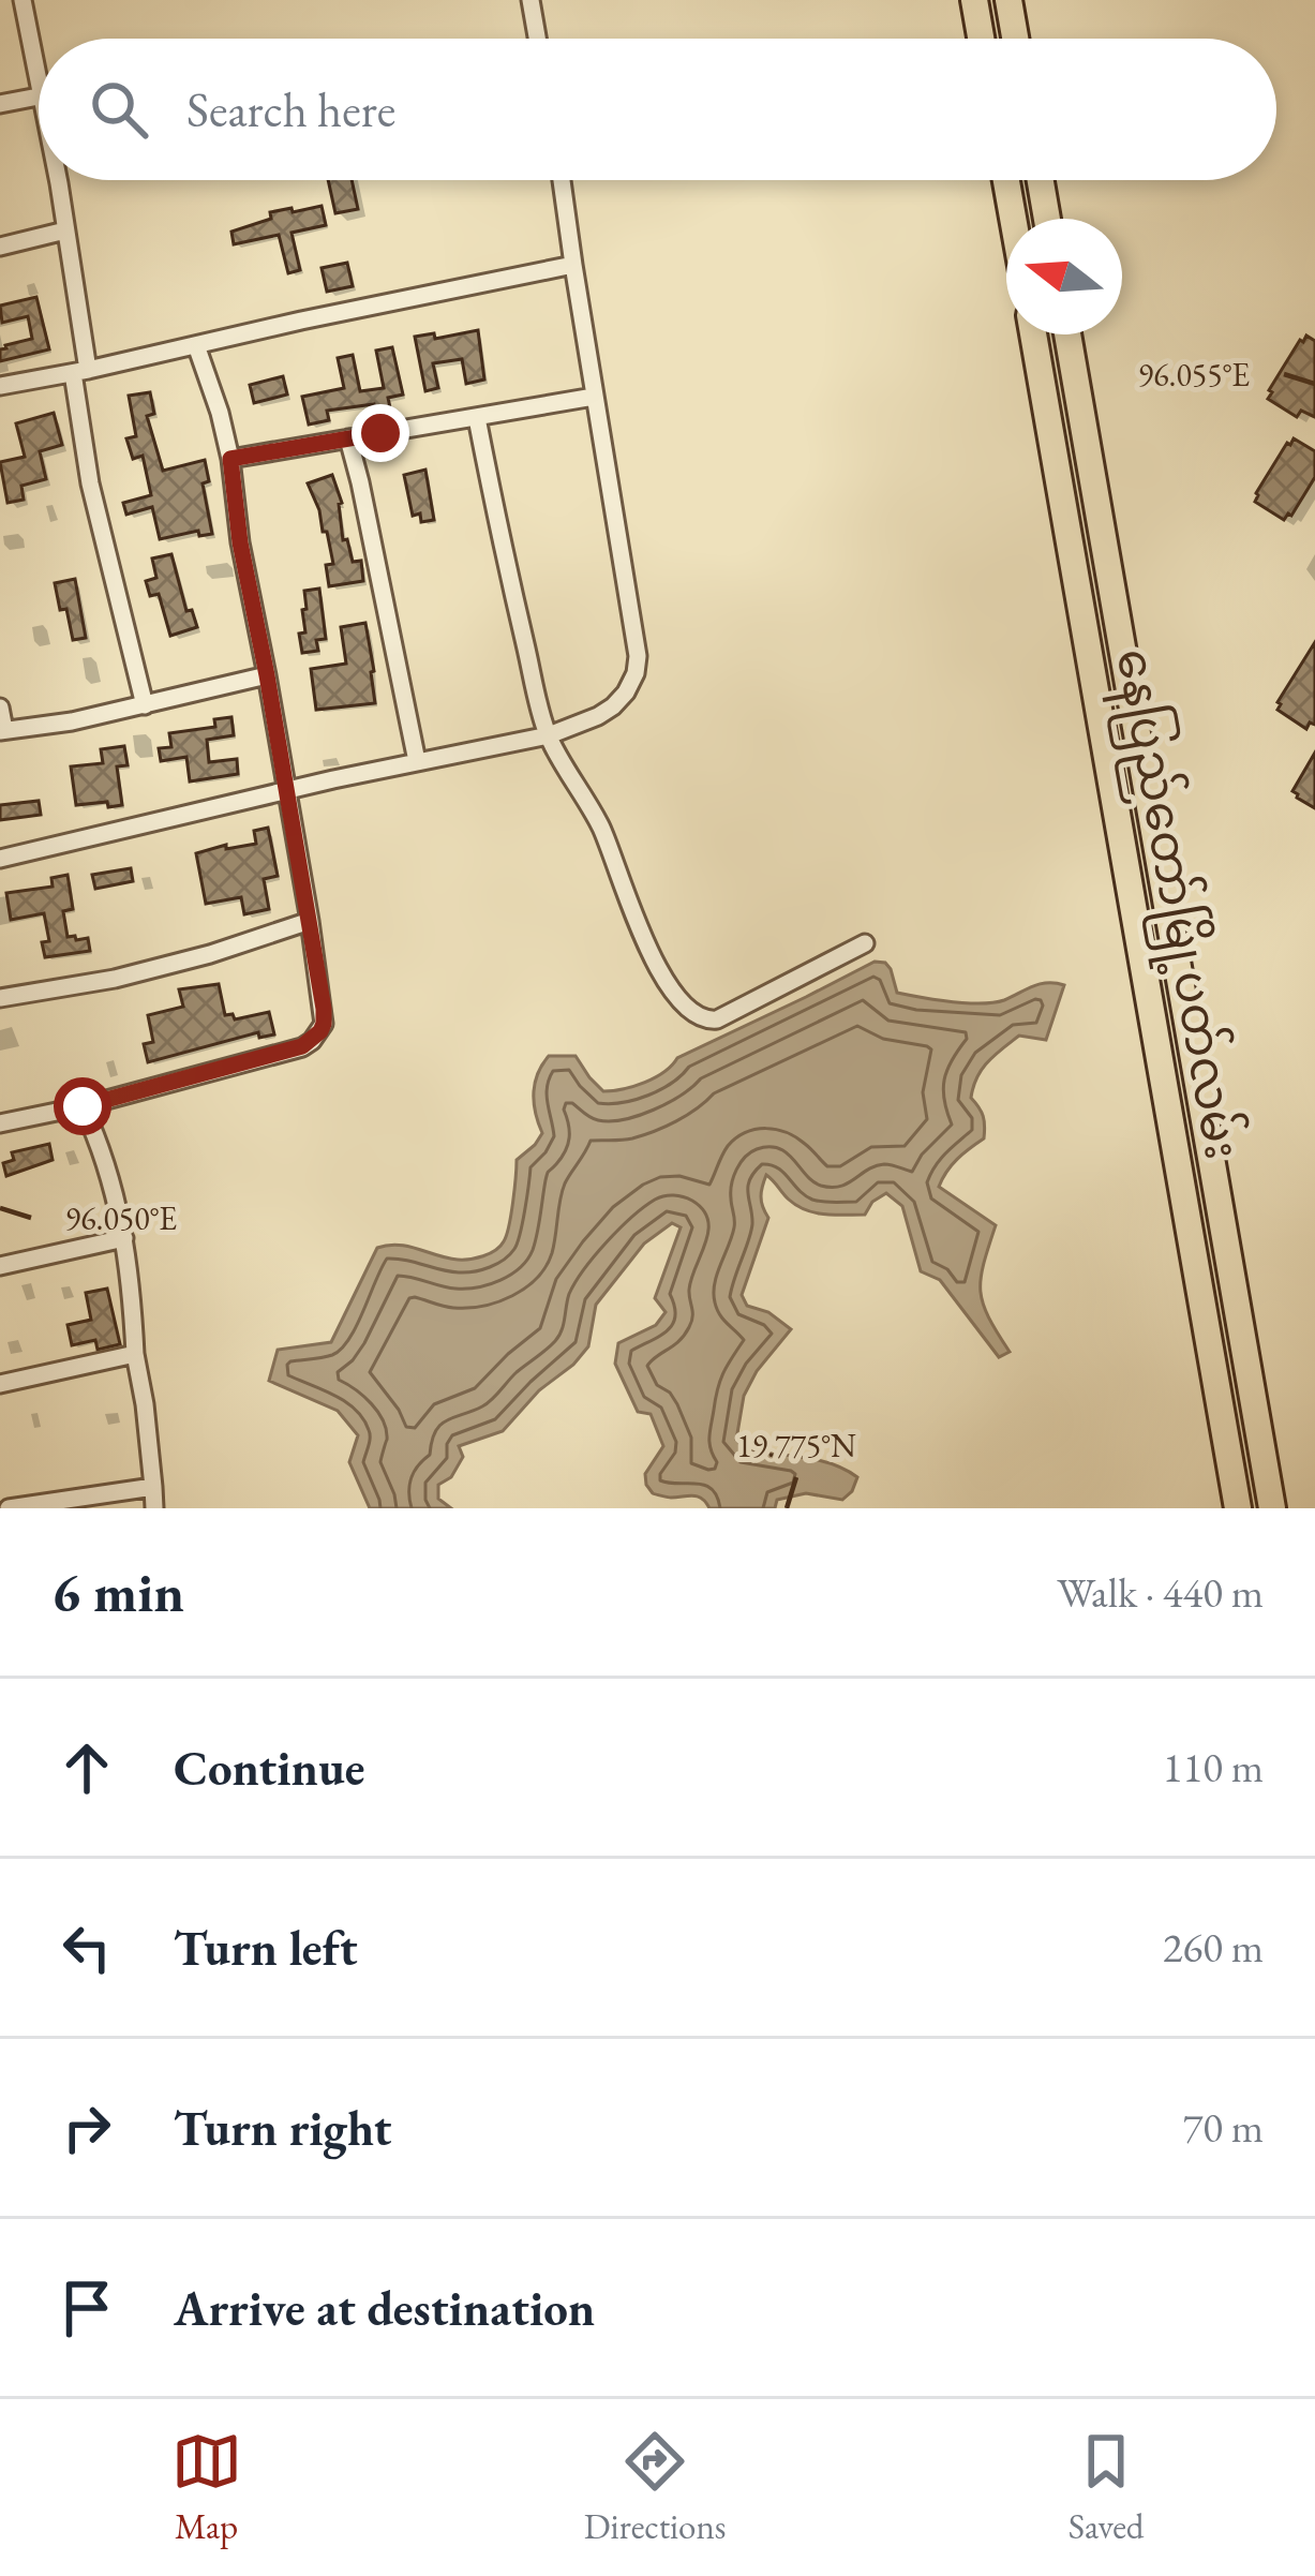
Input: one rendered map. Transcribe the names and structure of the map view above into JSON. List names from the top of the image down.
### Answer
{
  "streets": {
    "main road": ["နေပြည်တော်မြို့ပတ်လမ်း"]
  },
  "north": "left",
  "page": {
    "search": "Search here",
    "heading": ["6 min", "Walk · 440 m"],
    "list": [
      ["Continue", "110 m"],
      ["Turn left", "260 m"],
      ["Turn right", "70 m"],
      "Arrive at destination"
    ],
    "nav": ["Map", "Directions", "Saved"]
  },
  "coordinates": ["96.055°E", "96.050°E", "19.775°N"]
}
